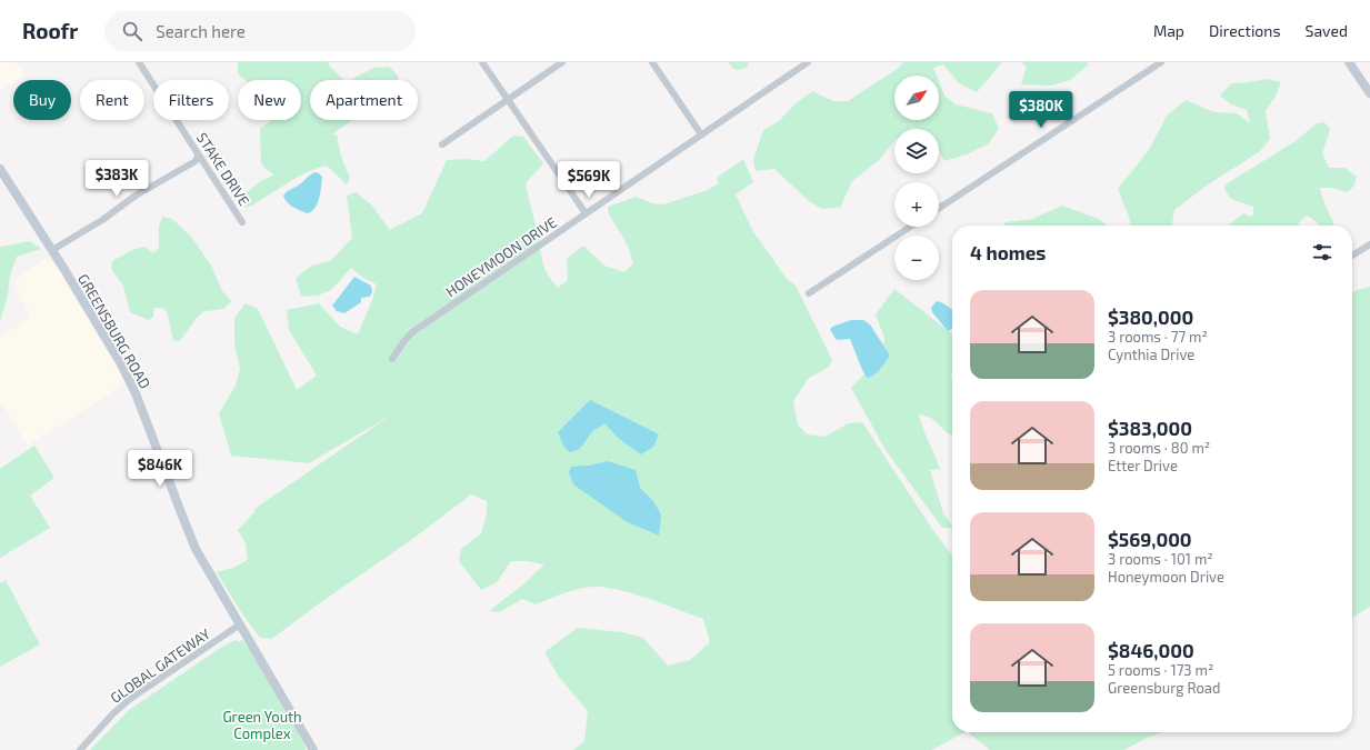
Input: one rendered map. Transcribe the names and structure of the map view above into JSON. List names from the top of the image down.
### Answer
{
  "streets": {
    "main road": ["GREENSBURG ROAD"],
    "street": ["STAKE DRIVE", "HONEYMOON DRIVE", "GLOBAL GATEWAY"]
  },
  "crossings": [
    ["GREENSBURG ROAD", "GLOBAL GATEWAY"]
  ],
  "parks": ["Green Youth Complex"],
  "north": "top right",
  "page": {
    "header": "Roofr",
    "search": "Search here",
    "nav": ["Map", "Directions", "Saved"],
    "map_buttons": ["+", "−"],
    "chip": [
      "Buy",
      "Rent",
      "Filters",
      "New",
      "Apartment"
    ],
    "price": [
      "$380K",
      "$383K",
      "$569K",
      "$846K"
    ],
    "heading": "4 homes",
    "list": [
      {
        "name": "$380,000",
        "note": "3 rooms · 77 m² · Cynthia Drive"
      },
      {
        "name": "$383,000",
        "note": "3 rooms · 80 m² · Etter Drive"
      },
      {
        "name": "$569,000",
        "note": "3 rooms · 101 m² · Honeymoon Drive"
      },
      {
        "name": "$846,000",
        "note": "5 rooms · 173 m² · Greensburg Road"
      }
    ]
  }
}
